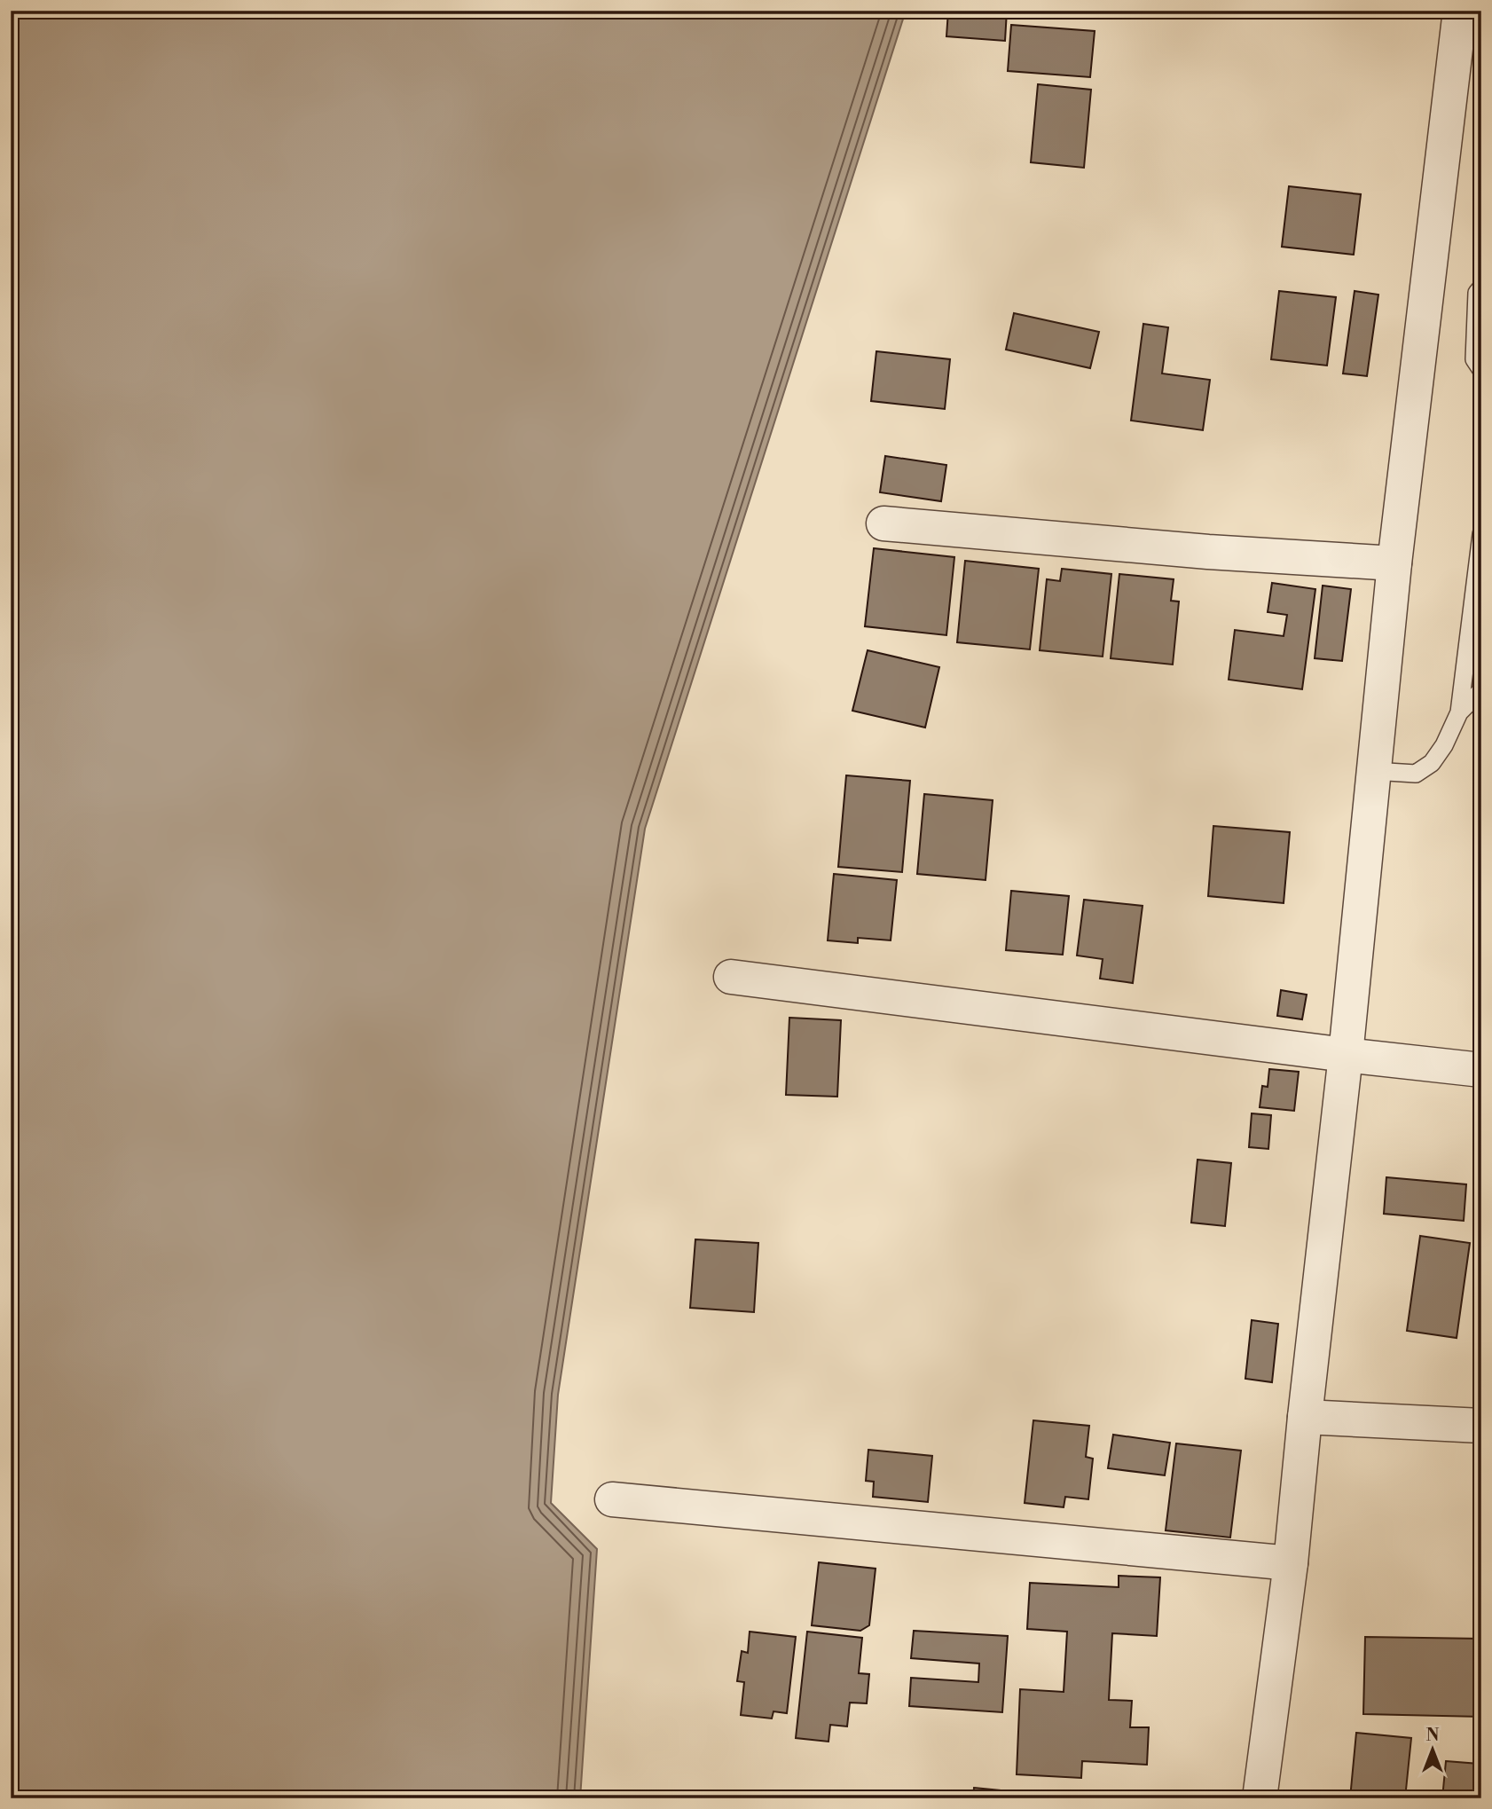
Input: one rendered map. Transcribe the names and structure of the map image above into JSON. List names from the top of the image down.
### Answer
{
  "north": "top"
}
